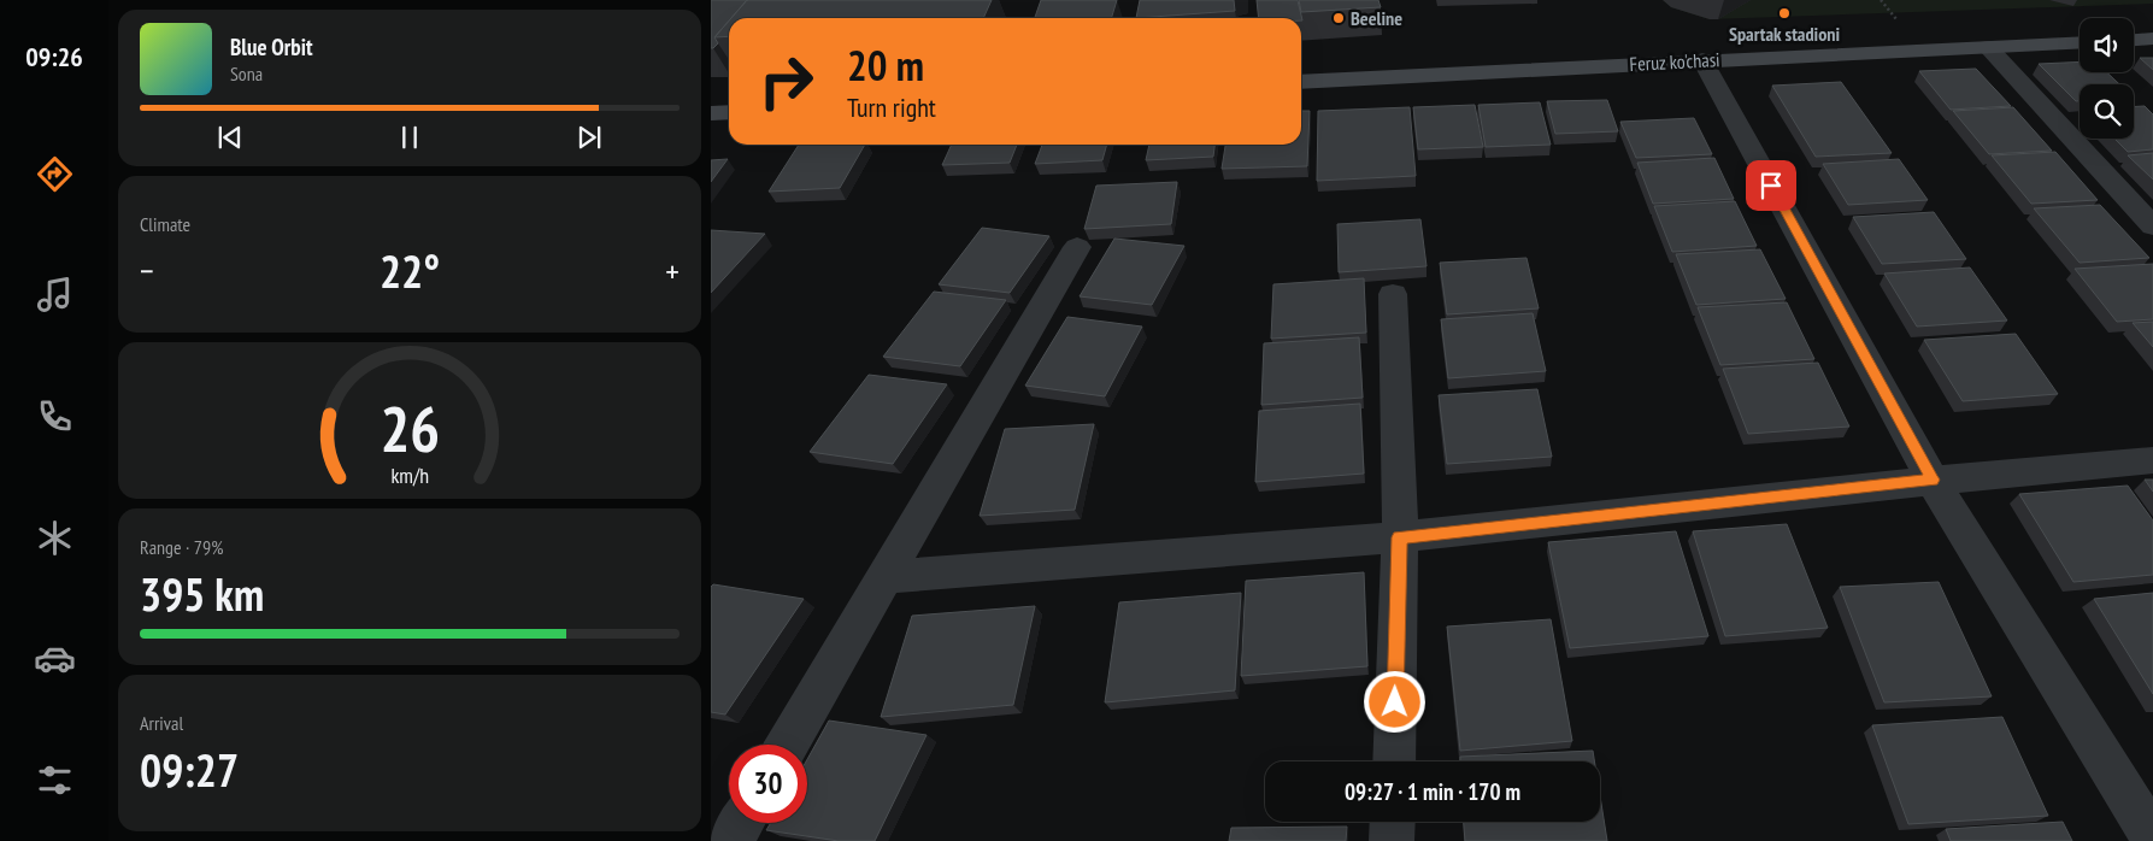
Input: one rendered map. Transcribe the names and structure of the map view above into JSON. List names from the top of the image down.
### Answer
{
  "streets": {
    "main road": ["Feruz ko'chasi"]
  },
  "places": ["Spartak stadioni", "Beeline"],
  "page": {
    "tabs": "09:26",
    "turn": ["20 m", "Turn right"],
    "song": ["Blue Orbit", "Sona"],
    "tile": [
      "Climate",
      ["Range · 79%", "395 km"],
      ["Arrival", "09:27"]
    ],
    "heat": ["−", "22°", "+"],
    "limit": "30",
    "trip": "09:27 · 1 min · 170 m",
    "gauge": ["26", "km/h"]
  }
}
